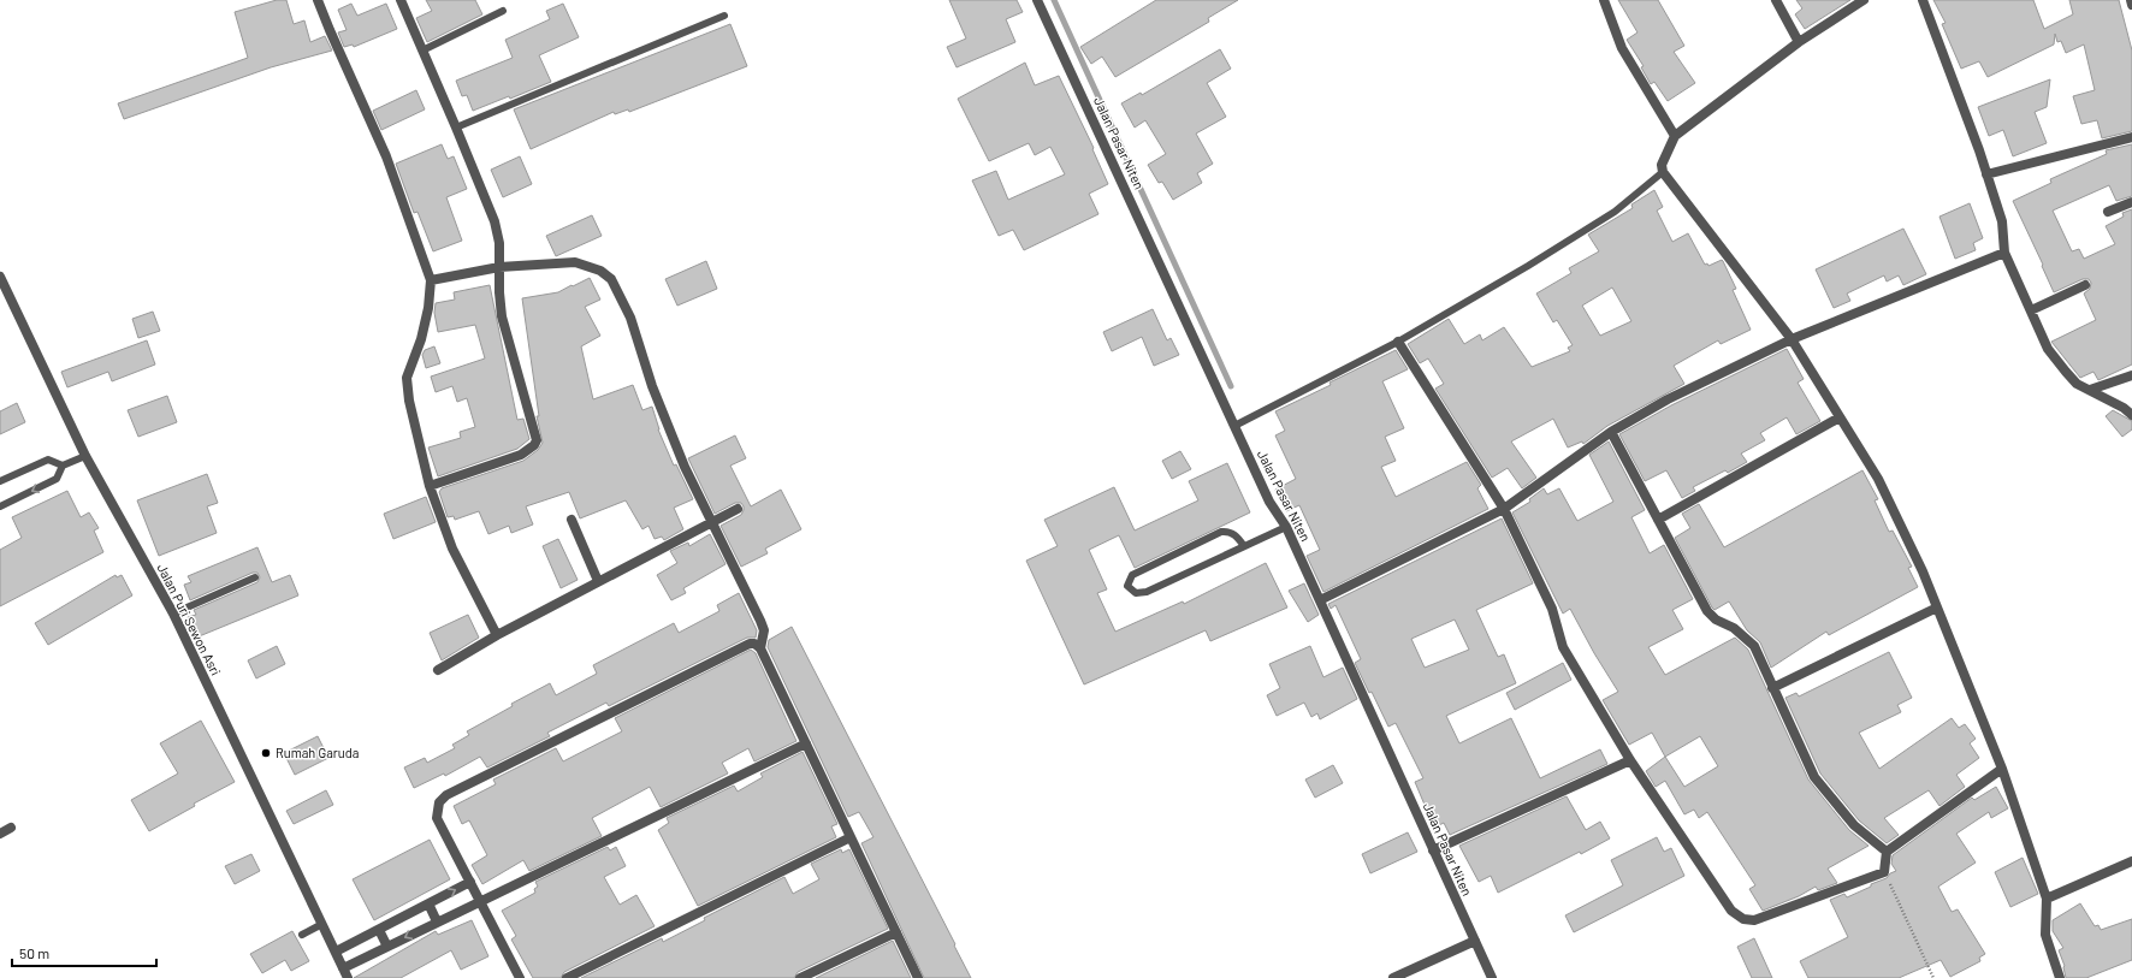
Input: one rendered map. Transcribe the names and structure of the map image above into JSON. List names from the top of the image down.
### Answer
{
  "streets": {
    "street": ["Jalan Pasar Niten", "Jalan Puri Sewon Asri"]
  },
  "places": ["Rumah Garuda"],
  "scale_bar": "50 m"
}
